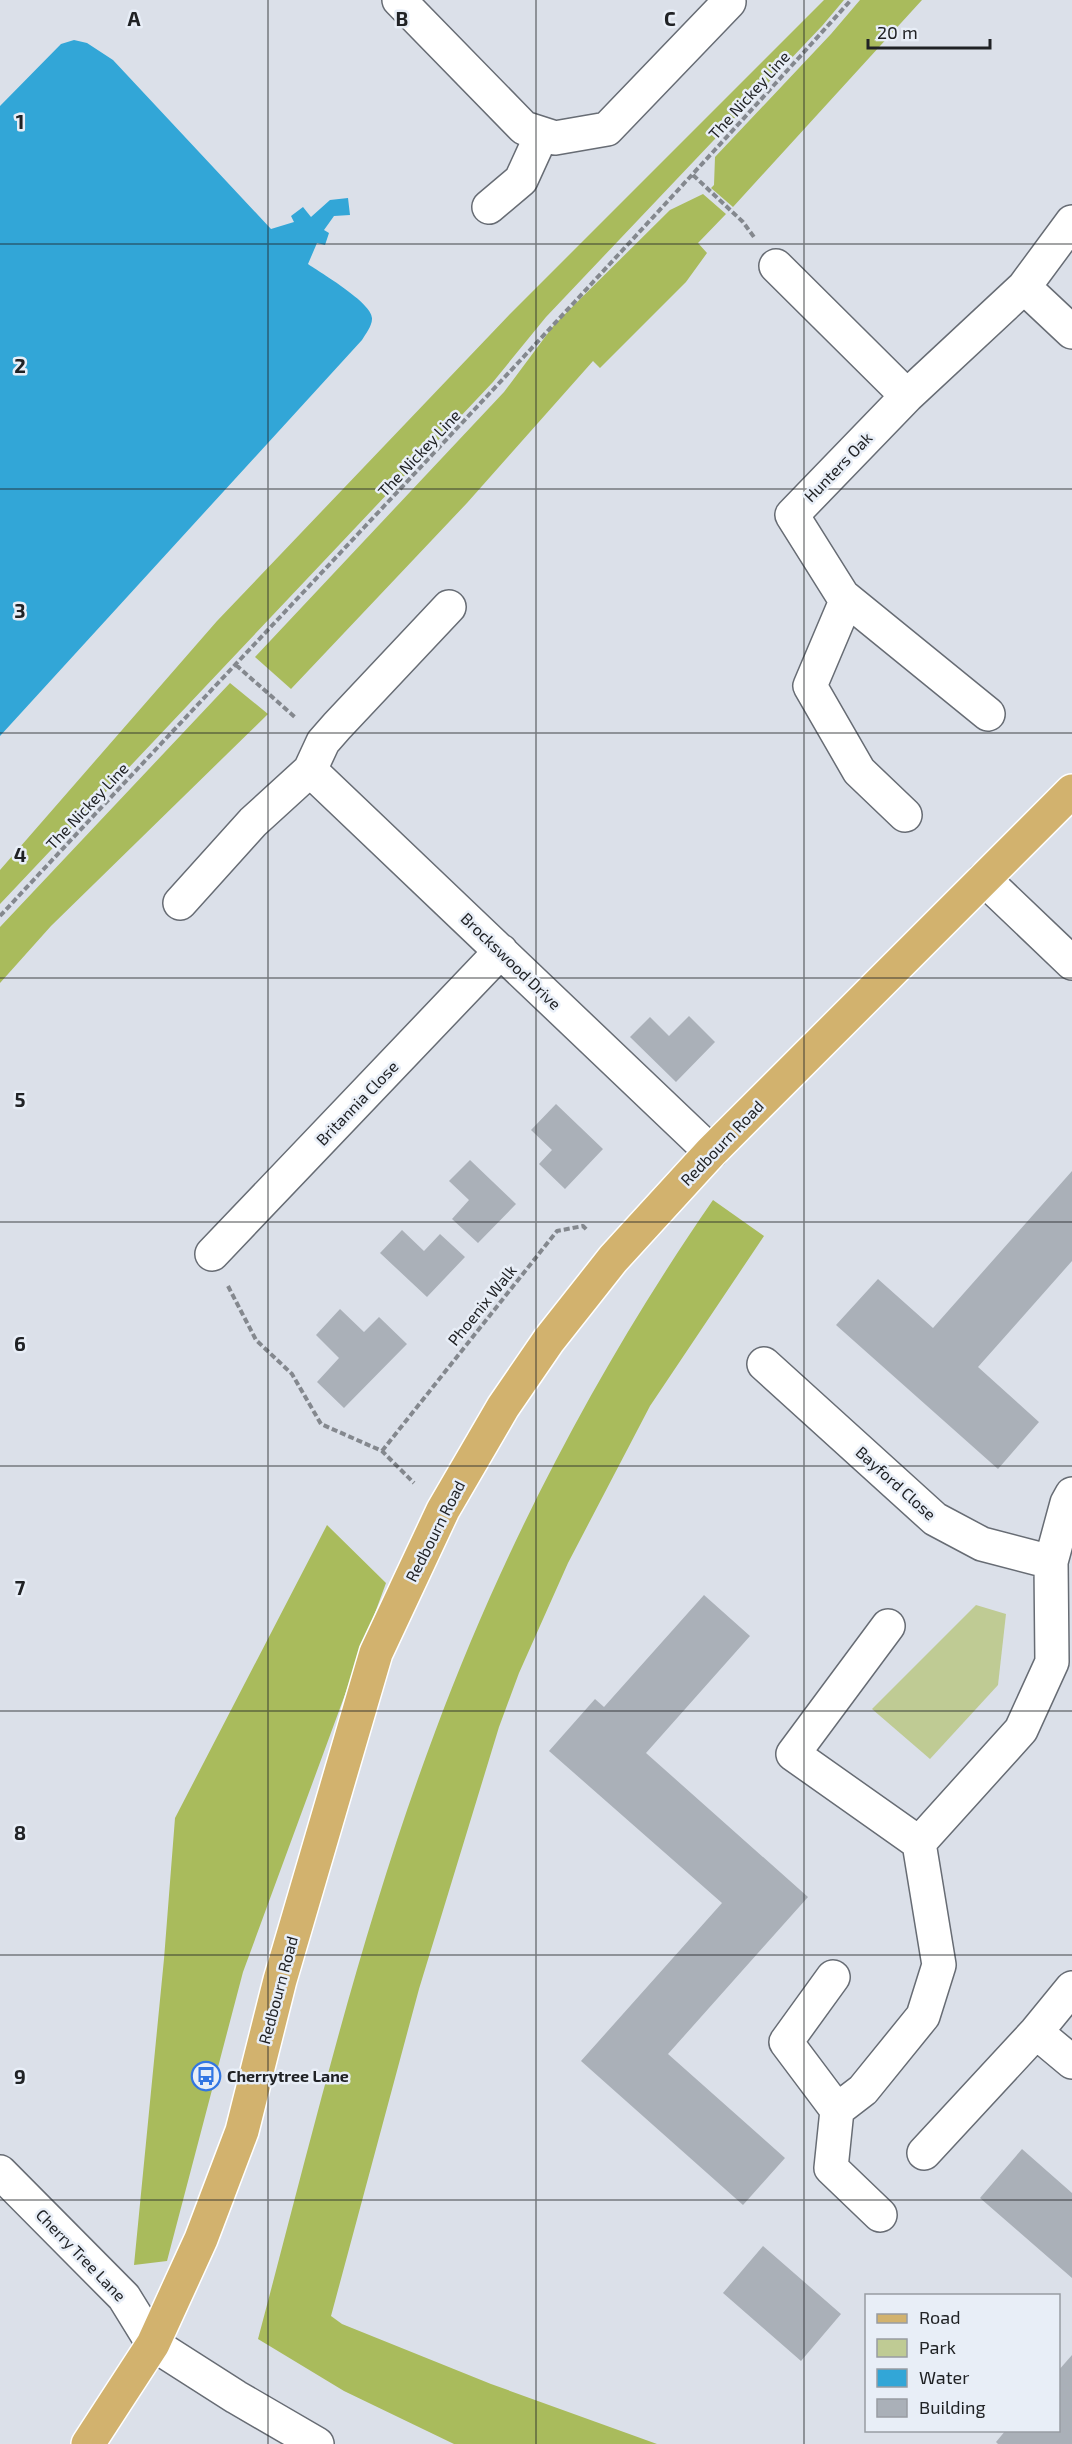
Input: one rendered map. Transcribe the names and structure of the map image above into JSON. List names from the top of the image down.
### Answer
{
  "streets": {
    "main road": ["Redbourn Road"],
    "street": [
      "Hunters Oak",
      "Brockswood Drive",
      "Britannia Close",
      "Bayford Close",
      "Cherry Tree Lane"
    ],
    "path": ["The Nickey Line", "Phoenix Walk"]
  },
  "crossings": [
    ["Brockswood Drive", "Britannia Close"],
    ["Brockswood Drive", "Redbourn Road"],
    ["Redbourn Road", "Phoenix Walk"],
    ["Redbourn Road", "Cherry Tree Lane"]
  ],
  "places": {
    "bus stop": ["Cherrytree Lane"]
  },
  "legend": [
    "Road",
    "Park",
    "Water",
    "Building"
  ],
  "scale_bar": "20 m",
  "grid": {
    "columns": ["A", "B", "C"],
    "rows": [
      "1",
      "2",
      "3",
      "4",
      "5",
      "6",
      "7",
      "8",
      "9"
    ]
  }
}
